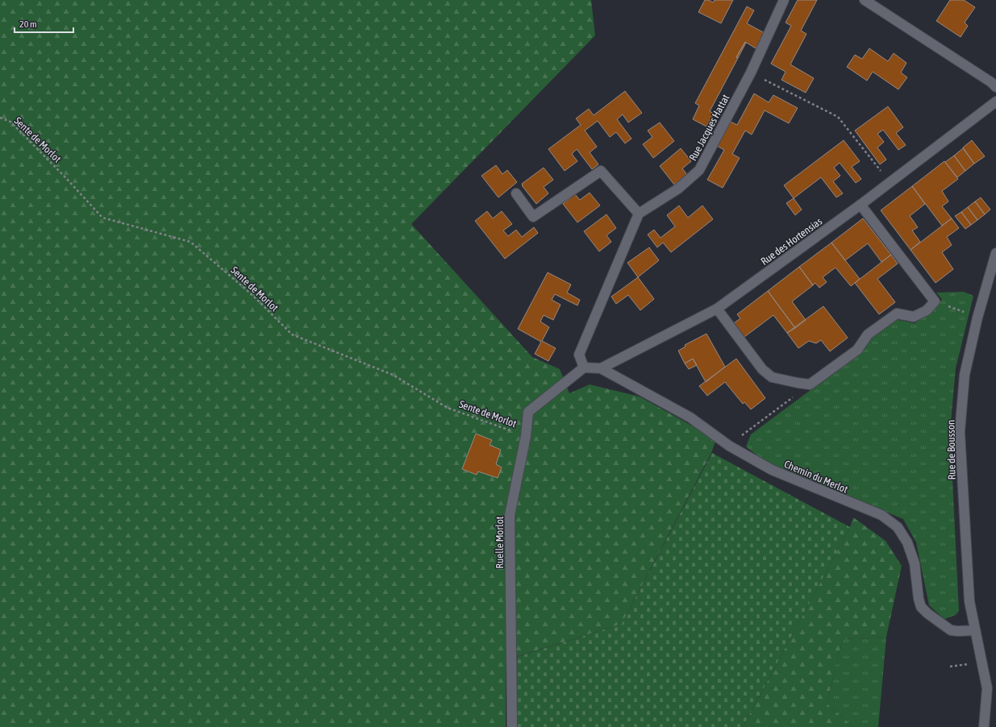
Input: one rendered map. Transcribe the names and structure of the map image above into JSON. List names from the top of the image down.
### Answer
{
  "streets": {
    "street": [
      "Rue Jacques Hattat",
      "Rue des Hortensias",
      "Rue de Bousson",
      "Chemin du Merlot",
      "Ruelle Morlot"
    ],
    "path": ["Sente de Morlot"]
  },
  "crossings": [
    ["Sente de Morlot", "Ruelle Morlot"],
    ["Rue des Hortensias", "Chemin du Merlot"],
    ["Rue de Bousson", "Chemin du Merlot"]
  ],
  "scale_bar": "20 m"
}
